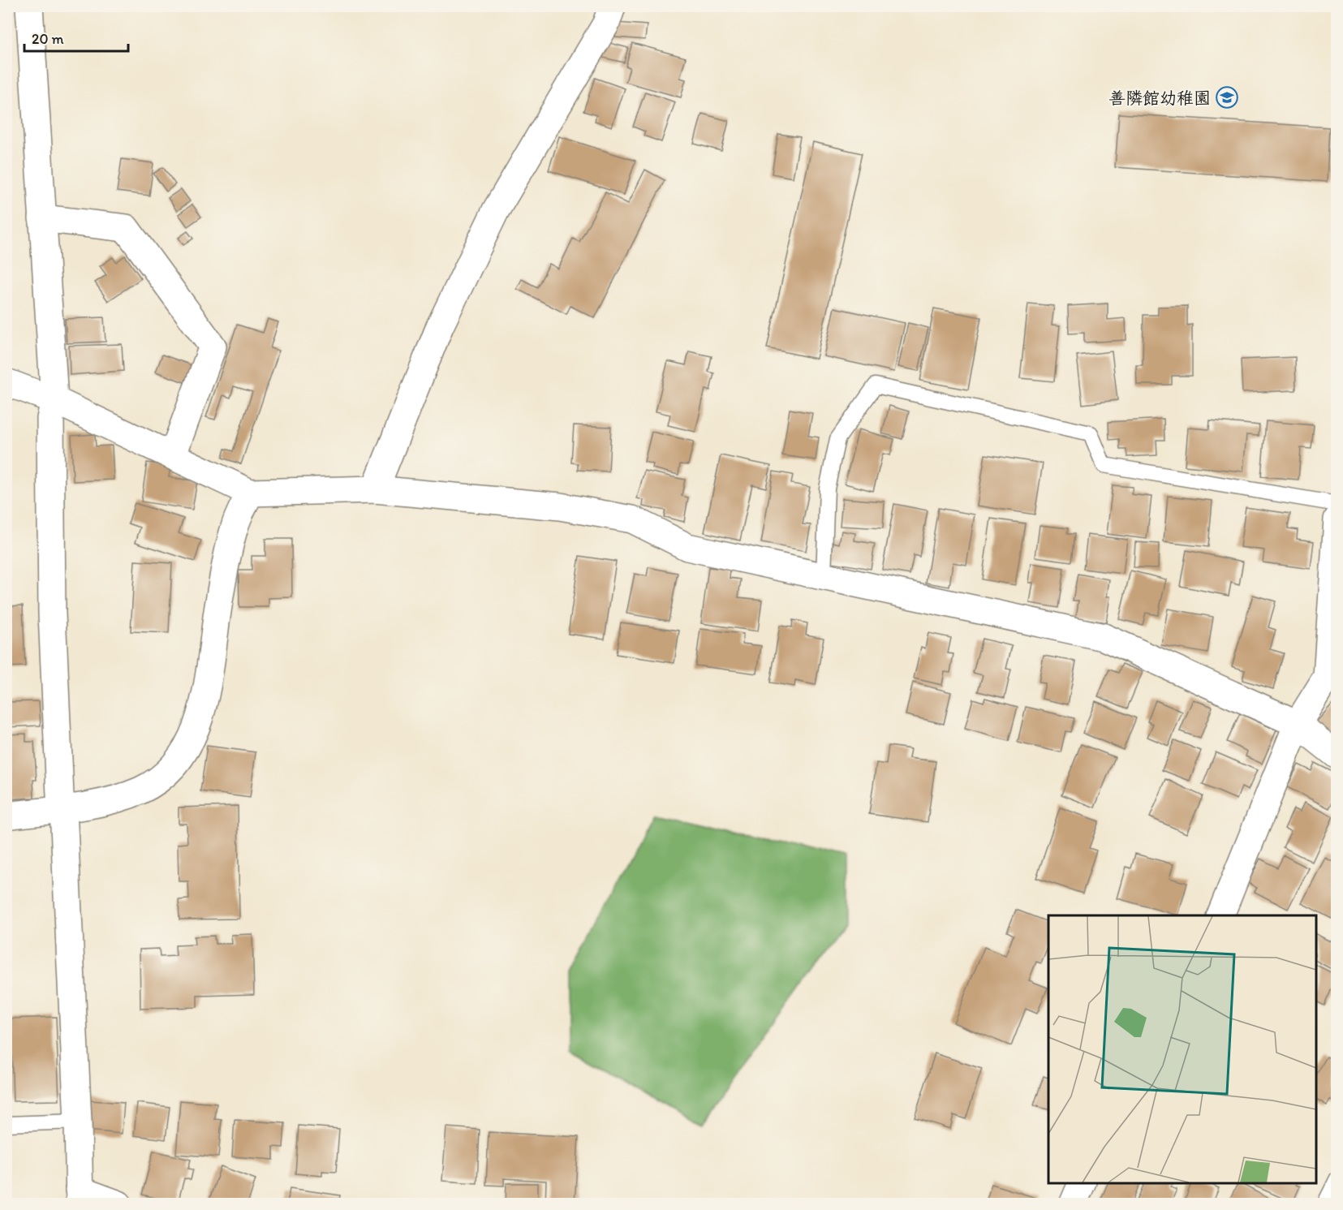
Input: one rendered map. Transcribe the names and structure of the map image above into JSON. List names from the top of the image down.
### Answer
{
  "places": {
    "school or university": ["善隣館幼稚園"]
  },
  "scale_bar": "20 m"
}
